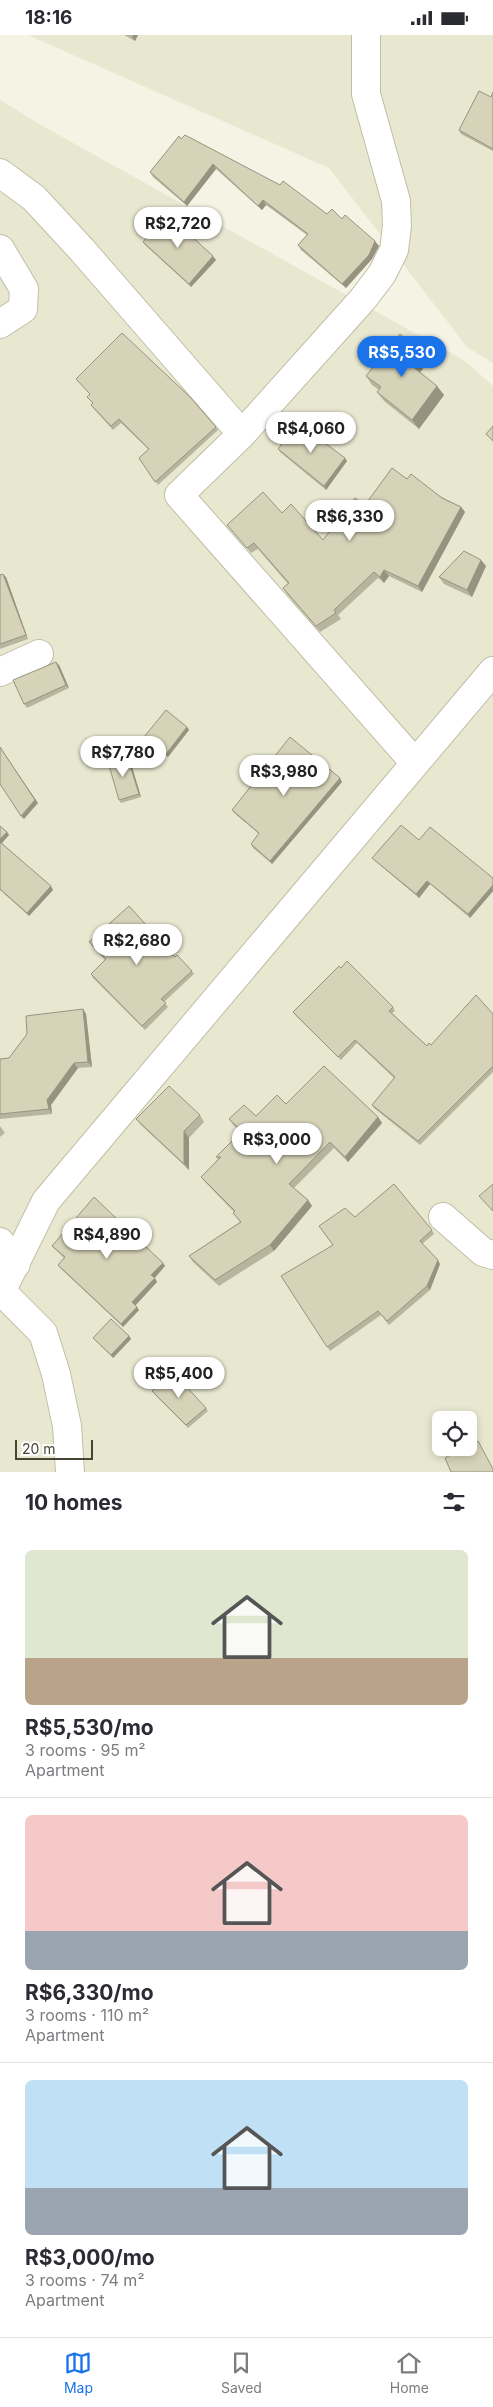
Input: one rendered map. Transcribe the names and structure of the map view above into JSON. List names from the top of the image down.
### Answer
{
  "scale_bar": "20 m",
  "page": {
    "status": "18:16",
    "price": [
      "R$2,720",
      "R$5,530",
      "R$4,060",
      "R$6,330",
      "R$7,780",
      "R$3,980",
      "R$2,680",
      "R$3,000",
      "R$4,890",
      "R$5,400"
    ],
    "scale": "20 m",
    "heading": "10 homes",
    "list": [
      {
        "name": "R$5,530/mo",
        "note": "3 rooms · 95 m² · Apartment"
      },
      {
        "name": "R$6,330/mo",
        "note": "3 rooms · 110 m² · Apartment"
      },
      {
        "name": "R$3,000/mo",
        "note": "3 rooms · 74 m² · Apartment"
      }
    ],
    "tabs": ["Map", "Saved", "Home"]
  }
}
